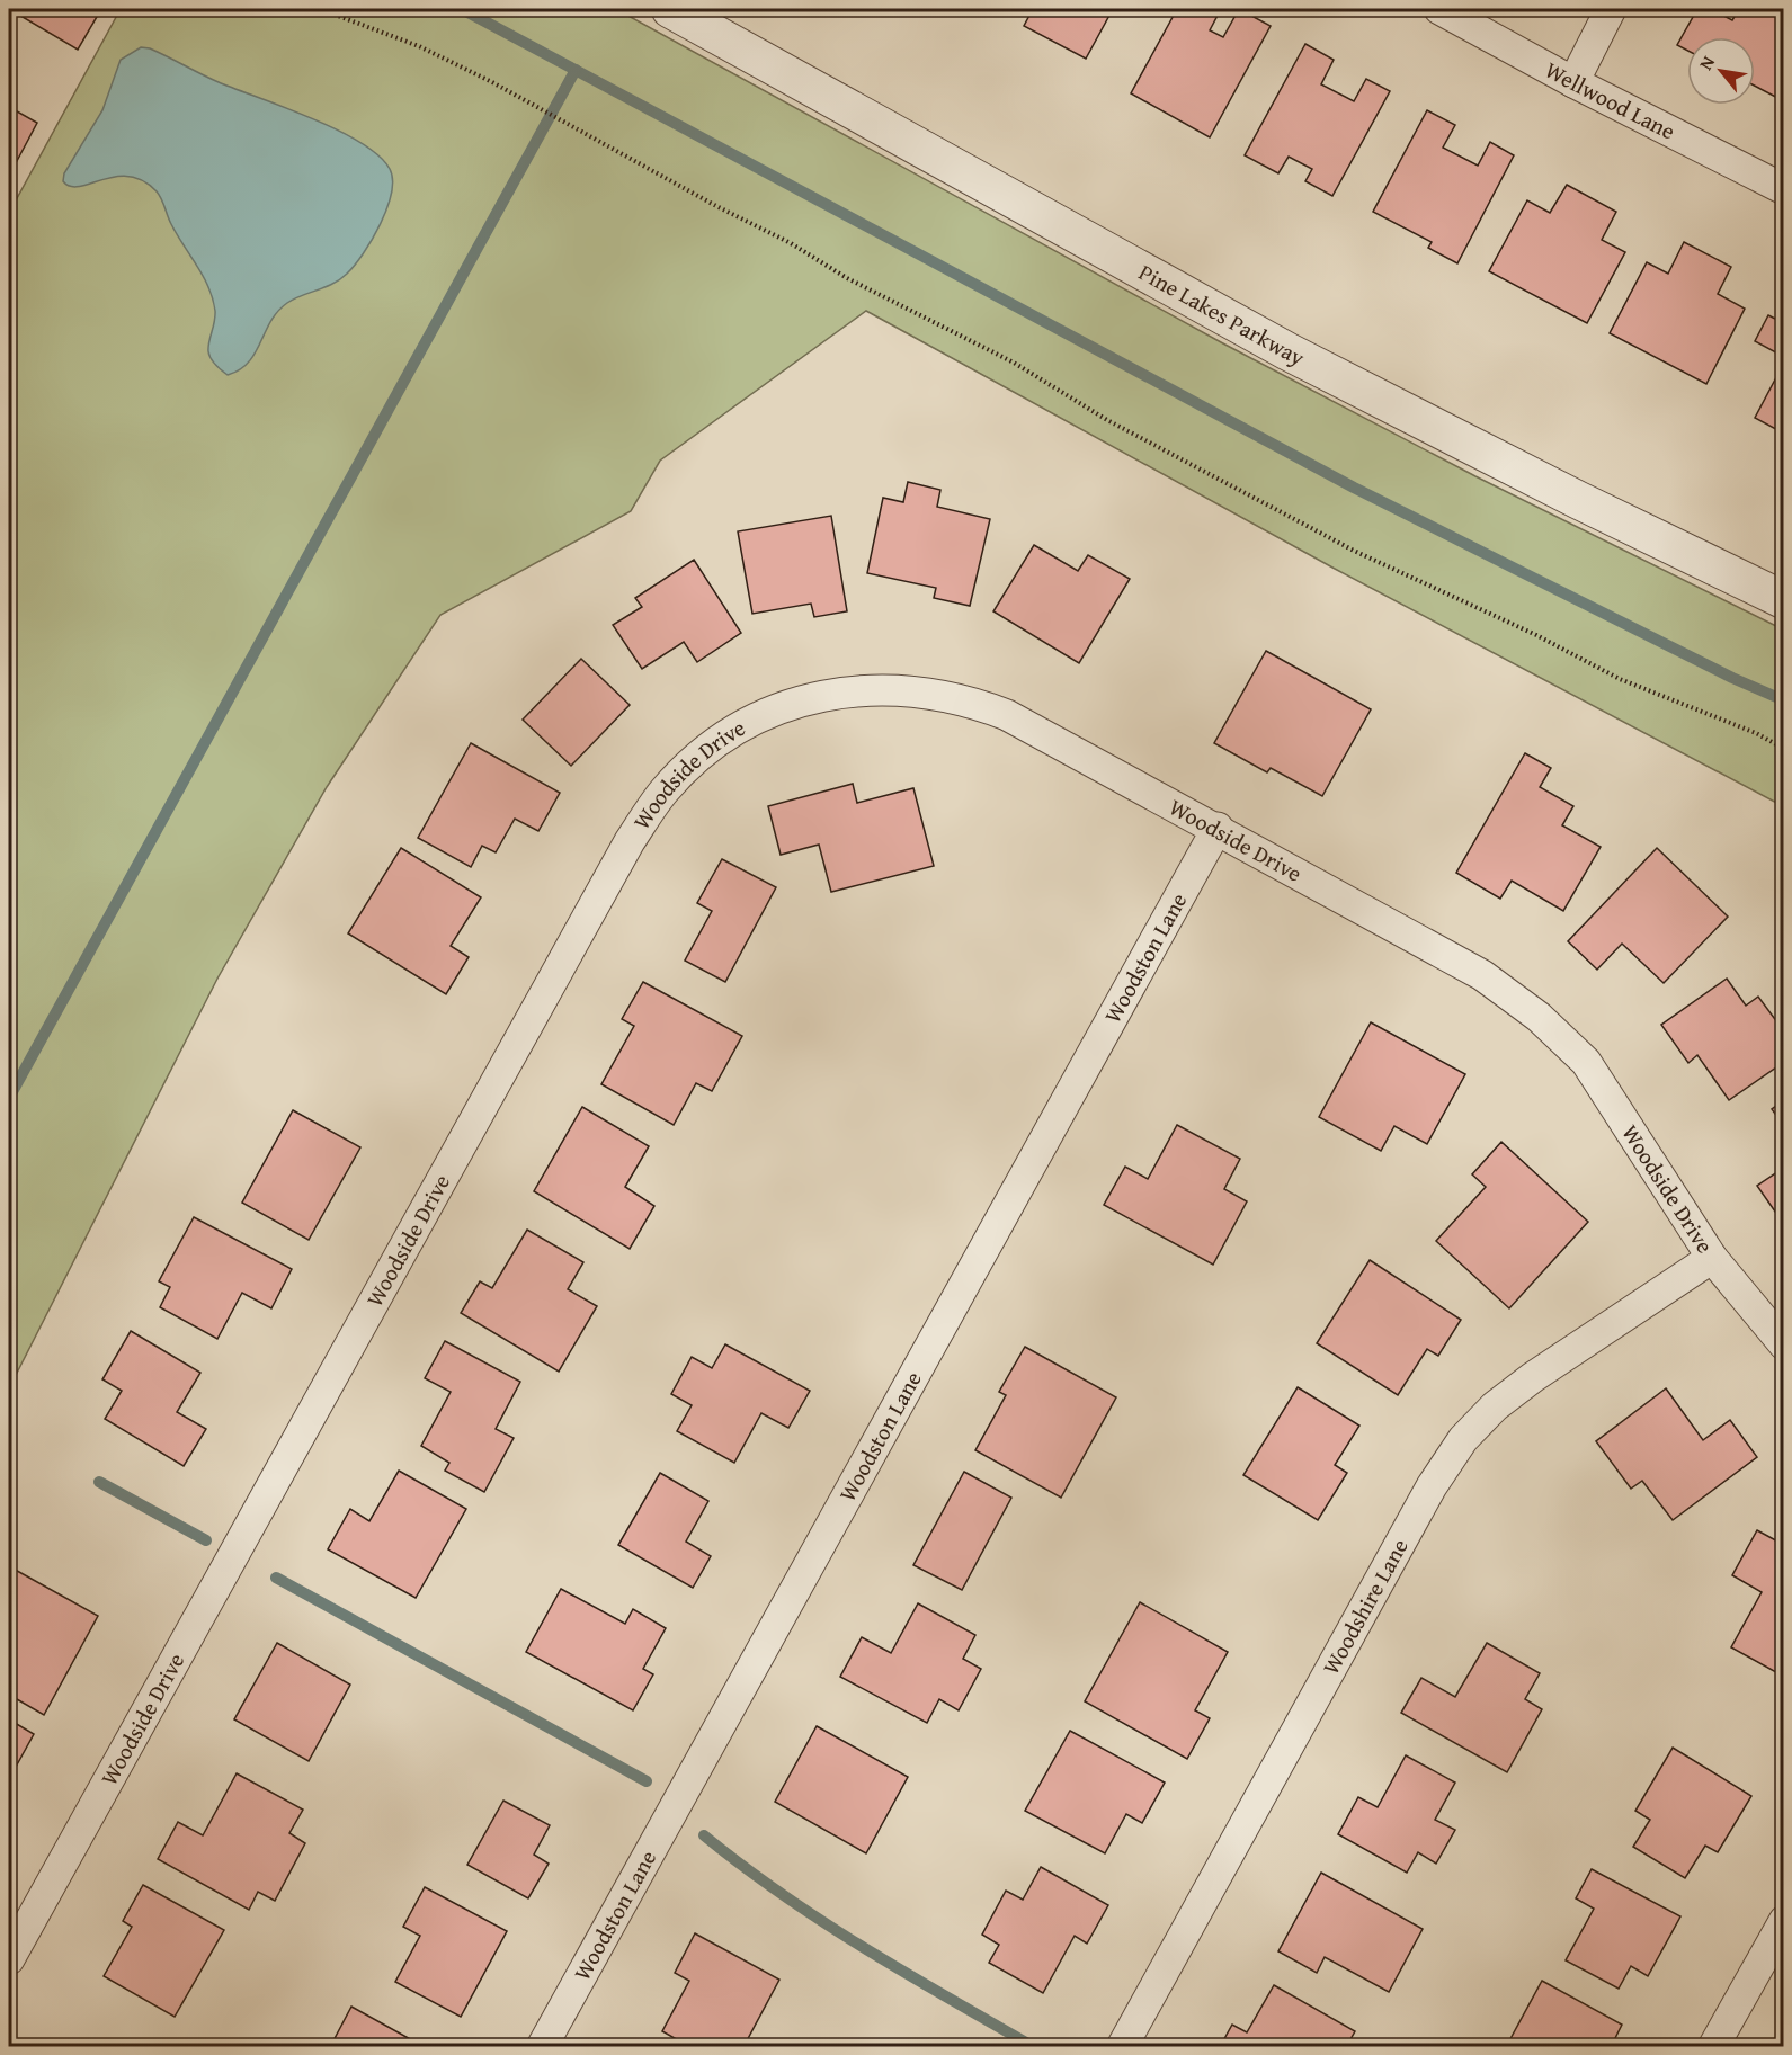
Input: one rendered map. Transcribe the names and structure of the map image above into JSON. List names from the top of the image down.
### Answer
{
  "streets": {
    "street": [
      "Wellwood Lane",
      "Pine Lakes Parkway",
      "Woodside Drive",
      "Woodston Lane",
      "Woodshire Lane"
    ]
  },
  "crossings": [
    ["Woodside Drive", "Woodston Lane"],
    ["Woodside Drive", "Woodshire Lane"]
  ],
  "north": "top left"
}
